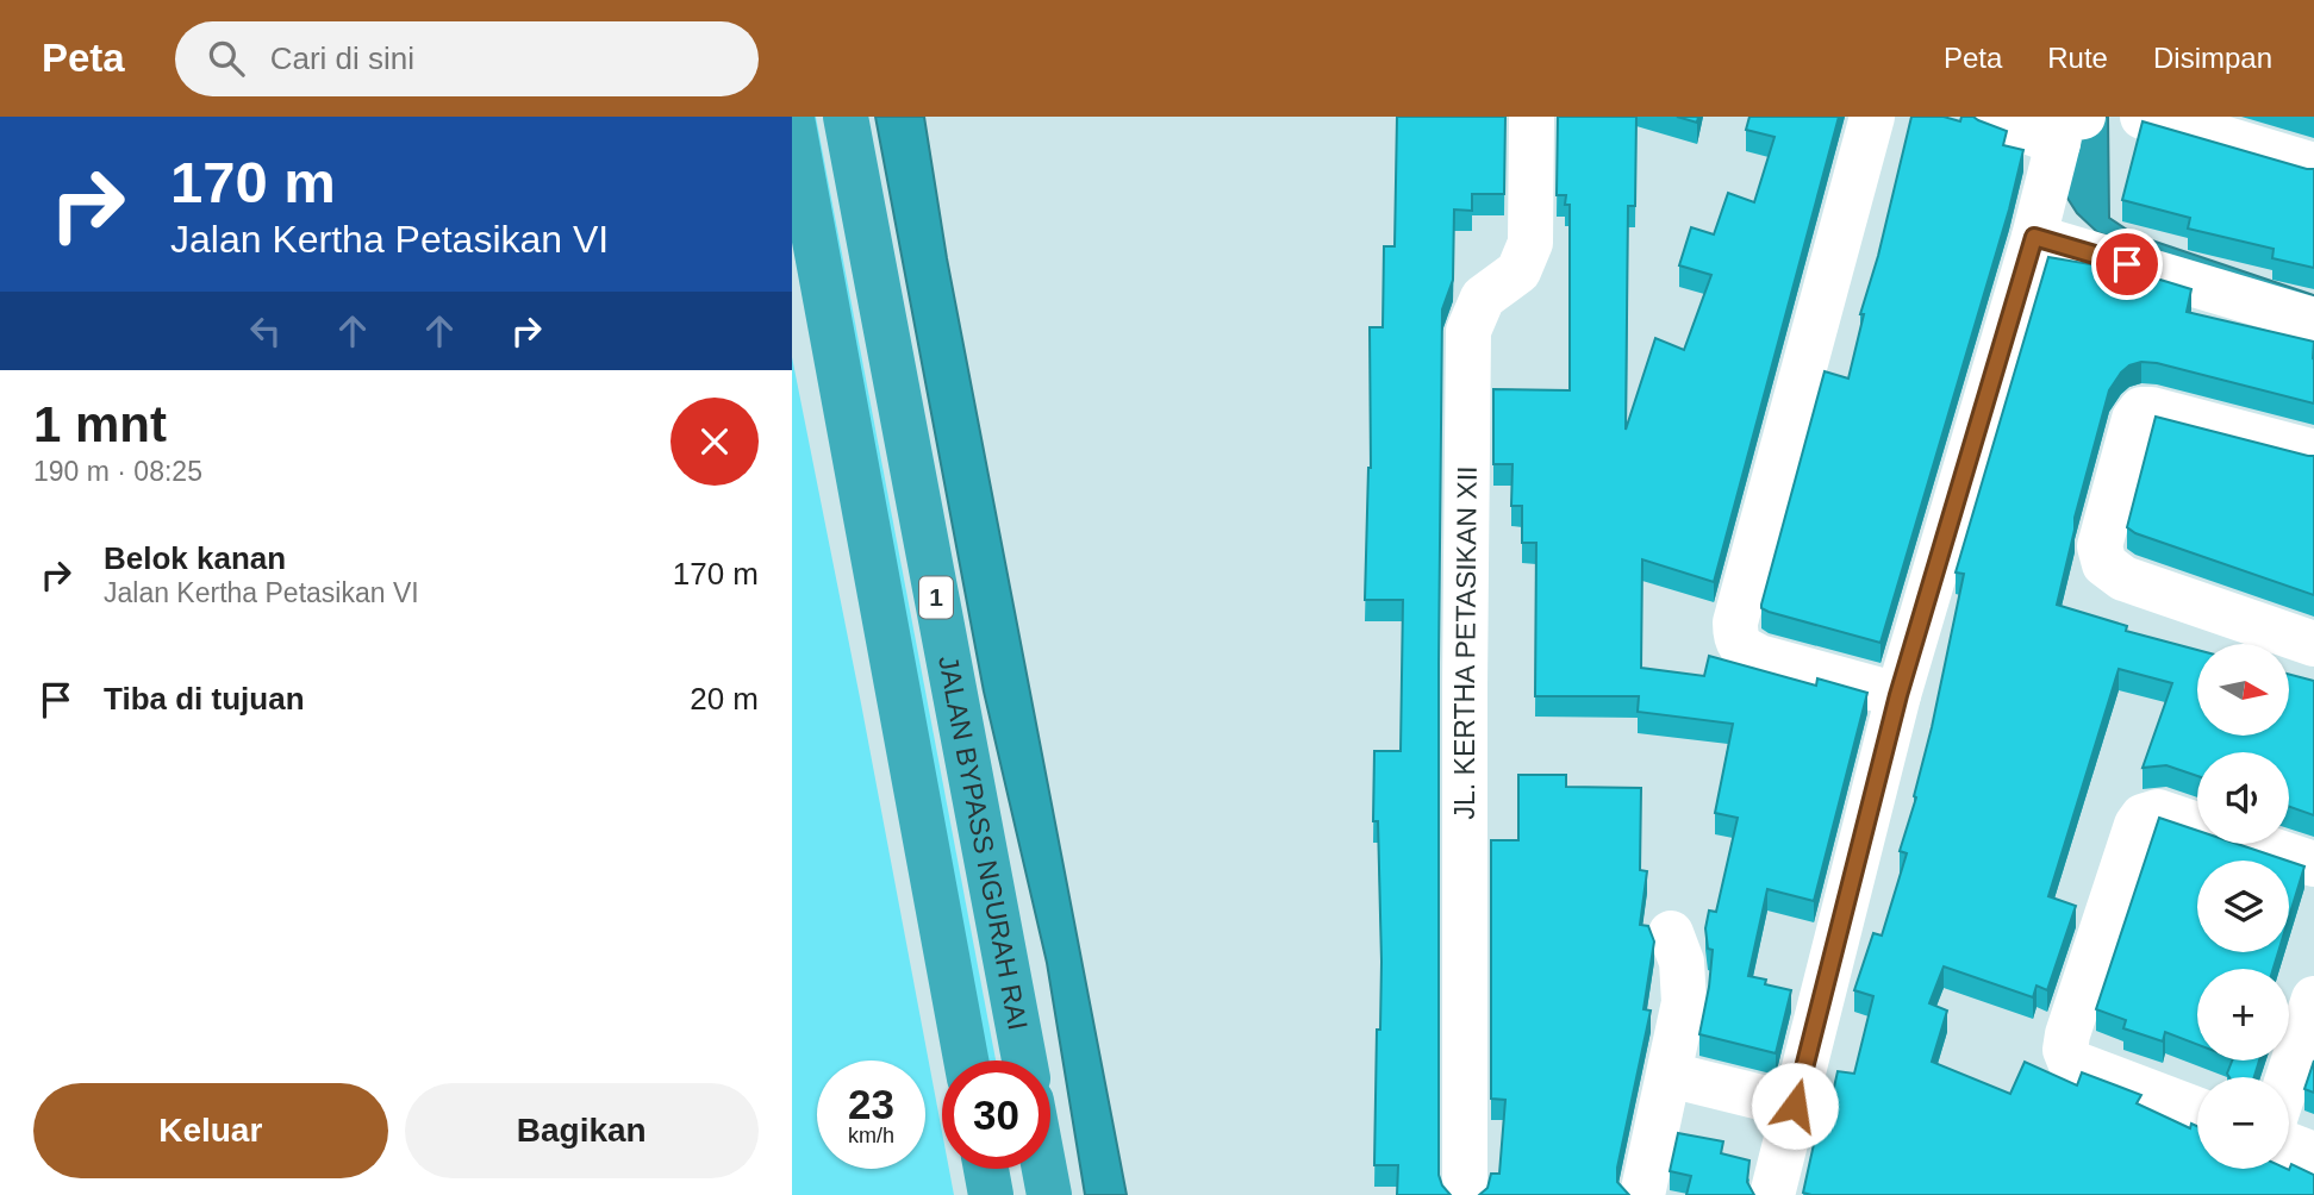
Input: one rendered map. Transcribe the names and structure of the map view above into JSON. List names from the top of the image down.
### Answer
{
  "streets": {
    "highway": ["1", "JALAN BYPASS NGURAH RAI"],
    "street": ["JL. KERTHA PETASIKAN XII"]
  },
  "north": "right",
  "page": {
    "header": "Peta",
    "search": "Cari di sini",
    "nav": ["Peta", "Rute", "Disimpan"],
    "turn": ["170 m", "Jalan Kertha Petasikan VI"],
    "heading": ["1 mnt", "190 m · 08:25"],
    "list": [
      {
        "name": "Belok kanan",
        "note": "Jalan Kertha Petasikan VI",
        "value": "170 m"
      },
      {
        "name": "Tiba di tujuan",
        "value": "20 m"
      }
    ],
    "map_buttons": ["+", "−"],
    "speed": "23 km/h",
    "limit": "30",
    "buttons": ["Keluar", "Bagikan"]
  }
}
